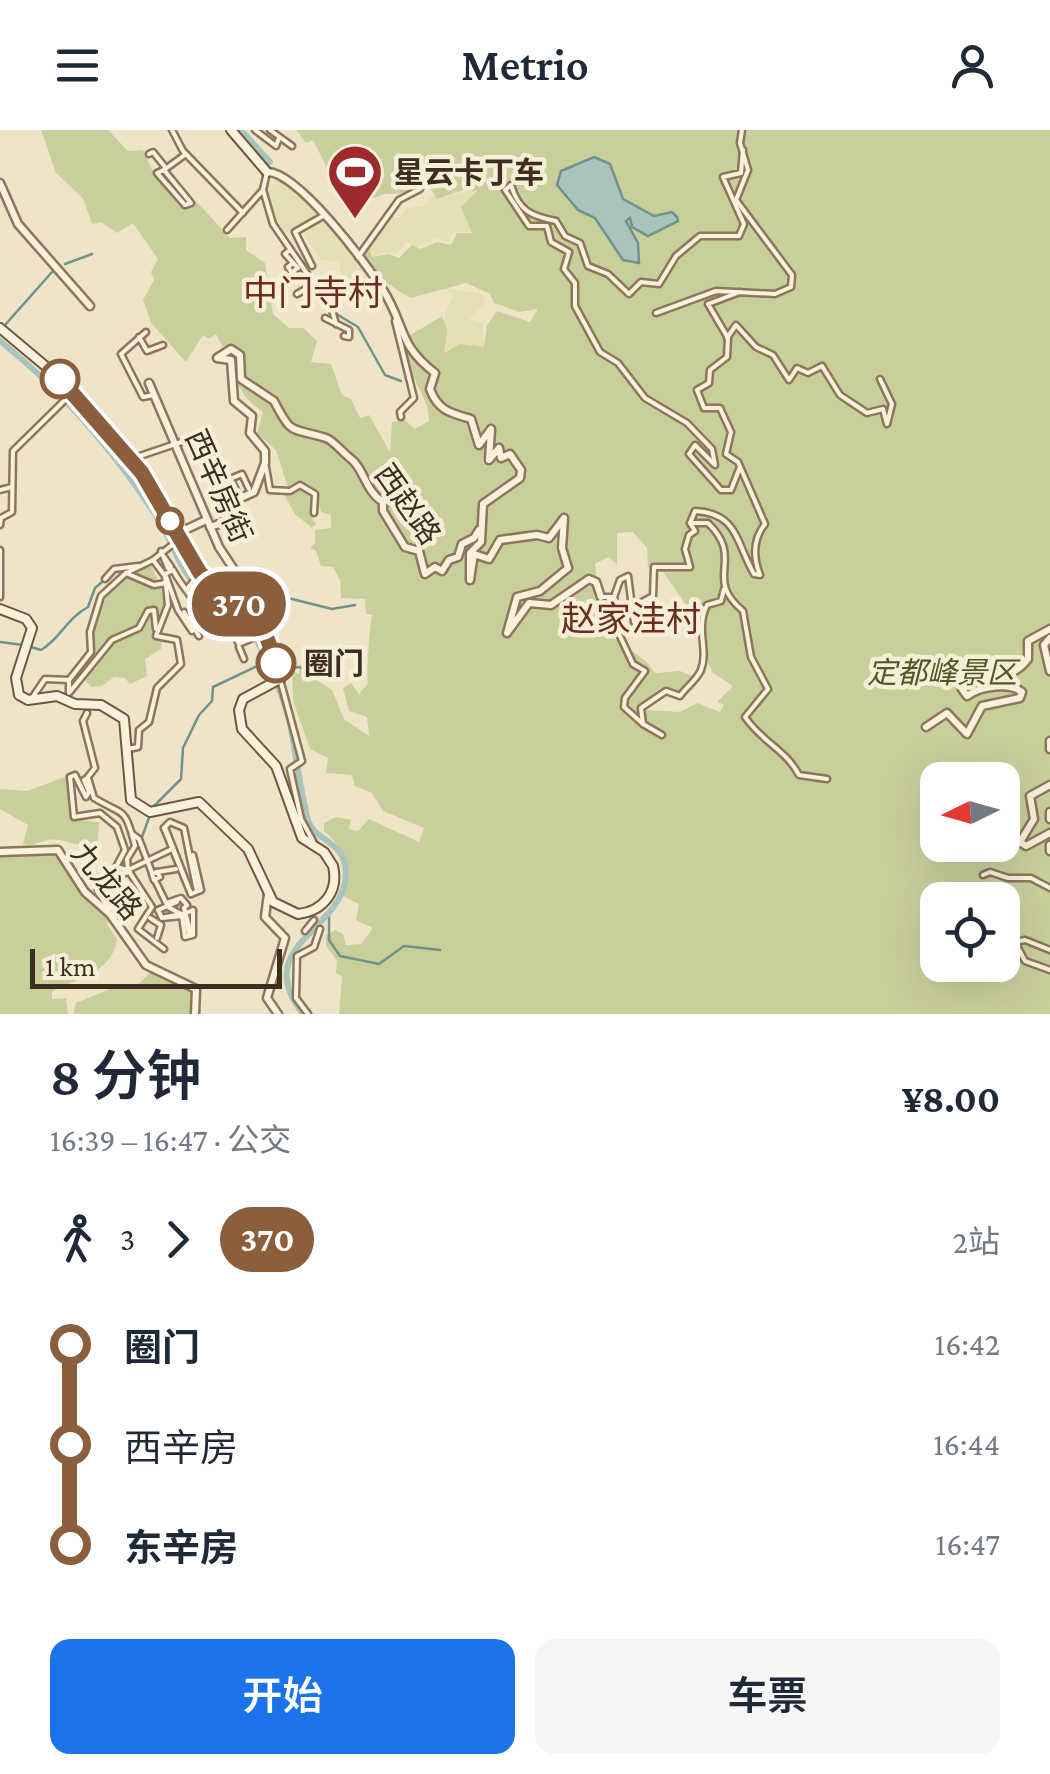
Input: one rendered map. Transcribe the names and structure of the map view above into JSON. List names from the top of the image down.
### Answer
{
  "streets": {
    "street": ["西辛房街", "西赵路", "九龙路"]
  },
  "districts": ["中门寺村", "赵家洼村"],
  "parks": ["定都峰景区"],
  "places": {
    "sports": ["星云卡丁车"],
    "other": ["圈门"]
  },
  "lines": ["bus line 370"],
  "scale_bar": "1 km",
  "north": "left",
  "page": {
    "header": "Metrio",
    "on_map": "370",
    "scale": "1 km",
    "heading": ["8 分钟", "16:39 – 16:47 · 公交", "¥8.00"],
    "legs": ["3", "370", "2站"],
    "list": [
      {
        "name": "圈门",
        "value": "16:42"
      },
      {
        "name": "西辛房",
        "value": "16:44"
      },
      {
        "name": "东辛房",
        "value": "16:47"
      }
    ],
    "buttons": ["开始", "车票"]
  }
}
